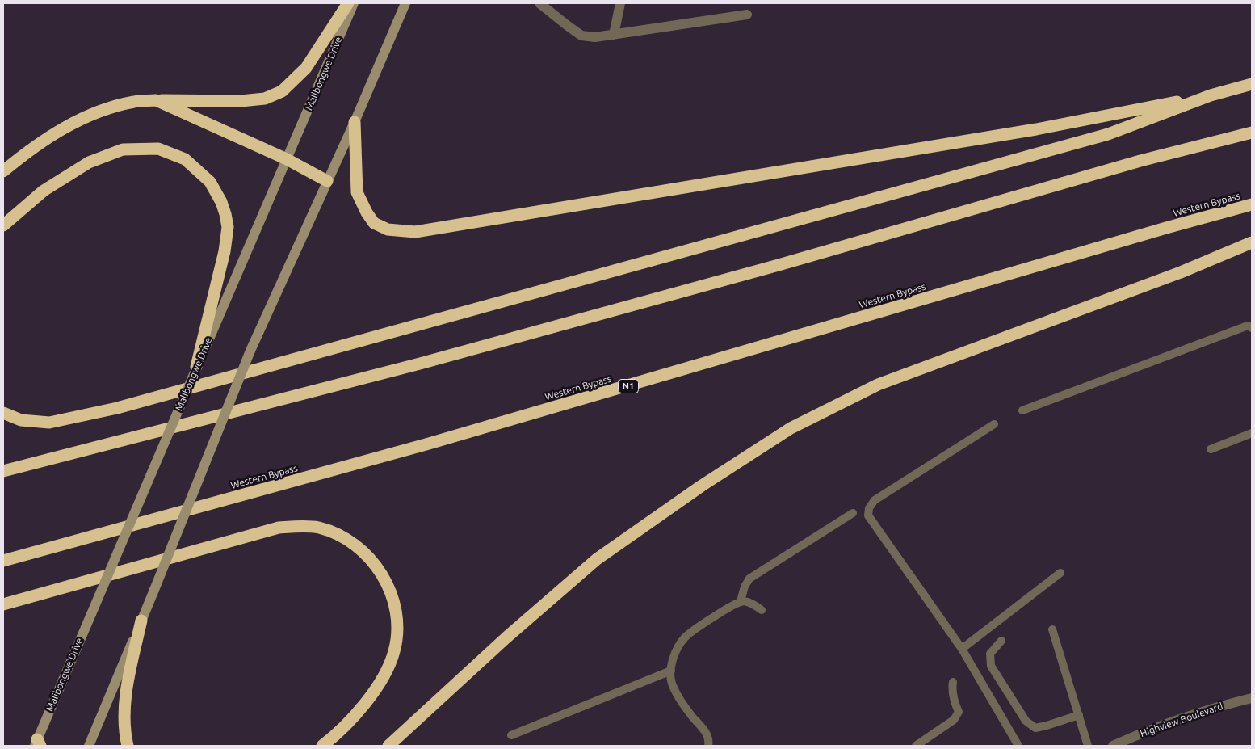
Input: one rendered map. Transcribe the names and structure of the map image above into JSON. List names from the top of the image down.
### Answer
{
  "streets": {
    "highway": ["Western Bypass", "N1"],
    "main road": ["Malibongwe Drive"],
    "street": ["Highview Boulevard"]
  }
}
